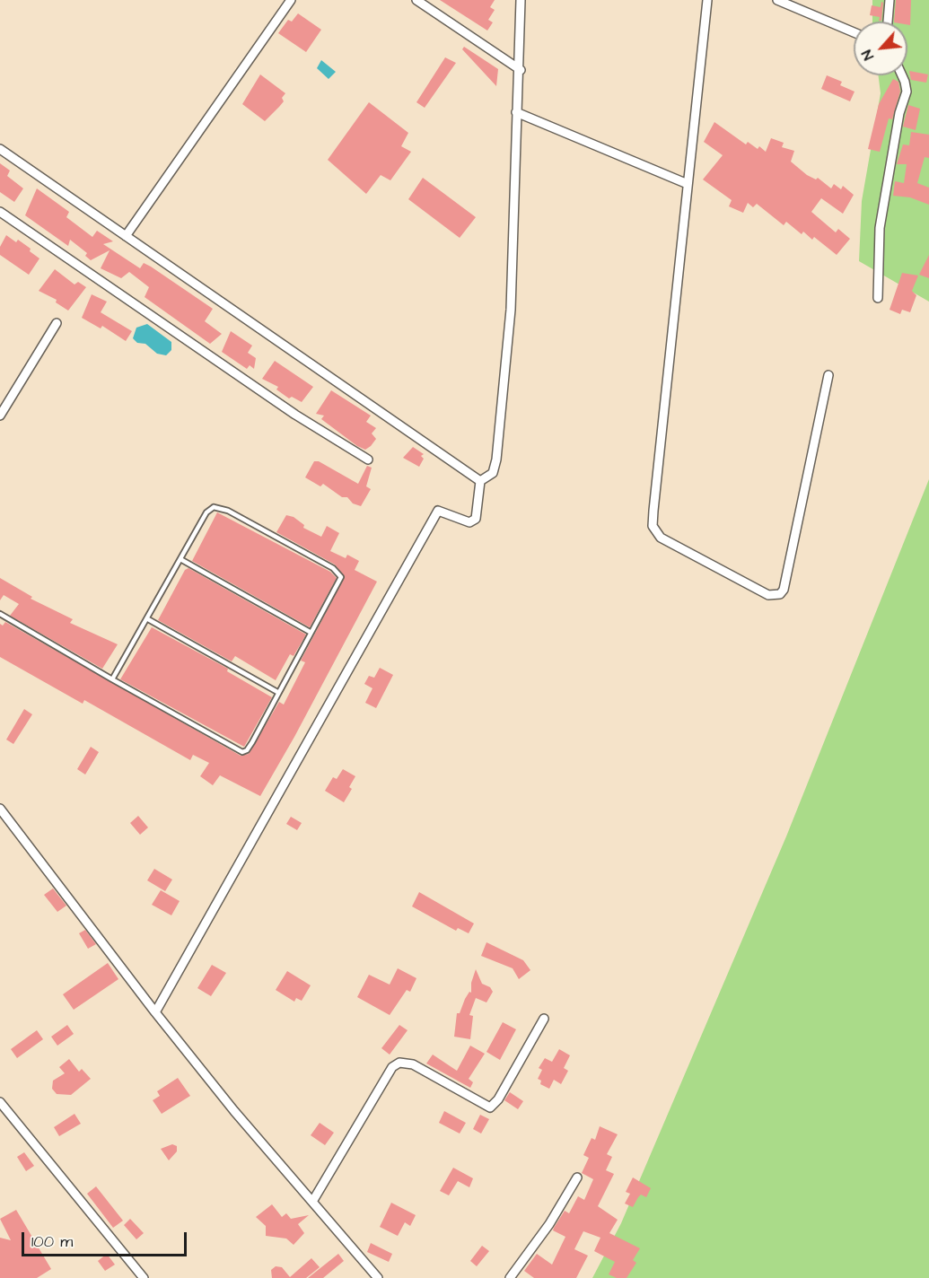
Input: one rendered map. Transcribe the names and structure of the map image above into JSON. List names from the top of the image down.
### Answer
{
  "scale_bar": "100 m",
  "north": "bottom left"
}
